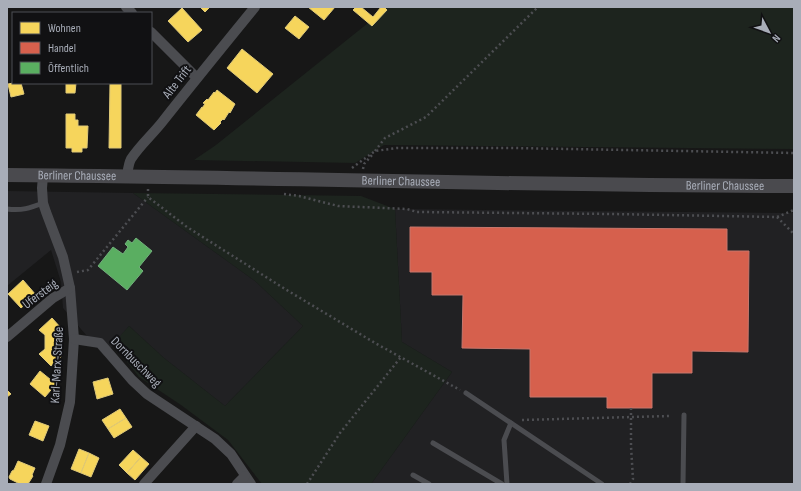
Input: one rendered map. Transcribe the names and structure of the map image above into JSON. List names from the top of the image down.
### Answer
{
  "streets": {
    "main road": ["Berliner Chaussee"],
    "street": [
      "Alte Trift",
      "Ufersteig",
      "Dornbuschweg",
      "Karl-Marx-Straße"
    ]
  },
  "crossings": [
    ["Alte Trift", "Berliner Chaussee"],
    ["Berliner Chaussee", "Karl-Marx-Straße"],
    ["Ufersteig", "Karl-Marx-Straße"],
    ["Dornbuschweg", "Karl-Marx-Straße"]
  ],
  "legend": ["Wohnen", "Handel", "Öffentlich"],
  "north": "bottom right"
}
